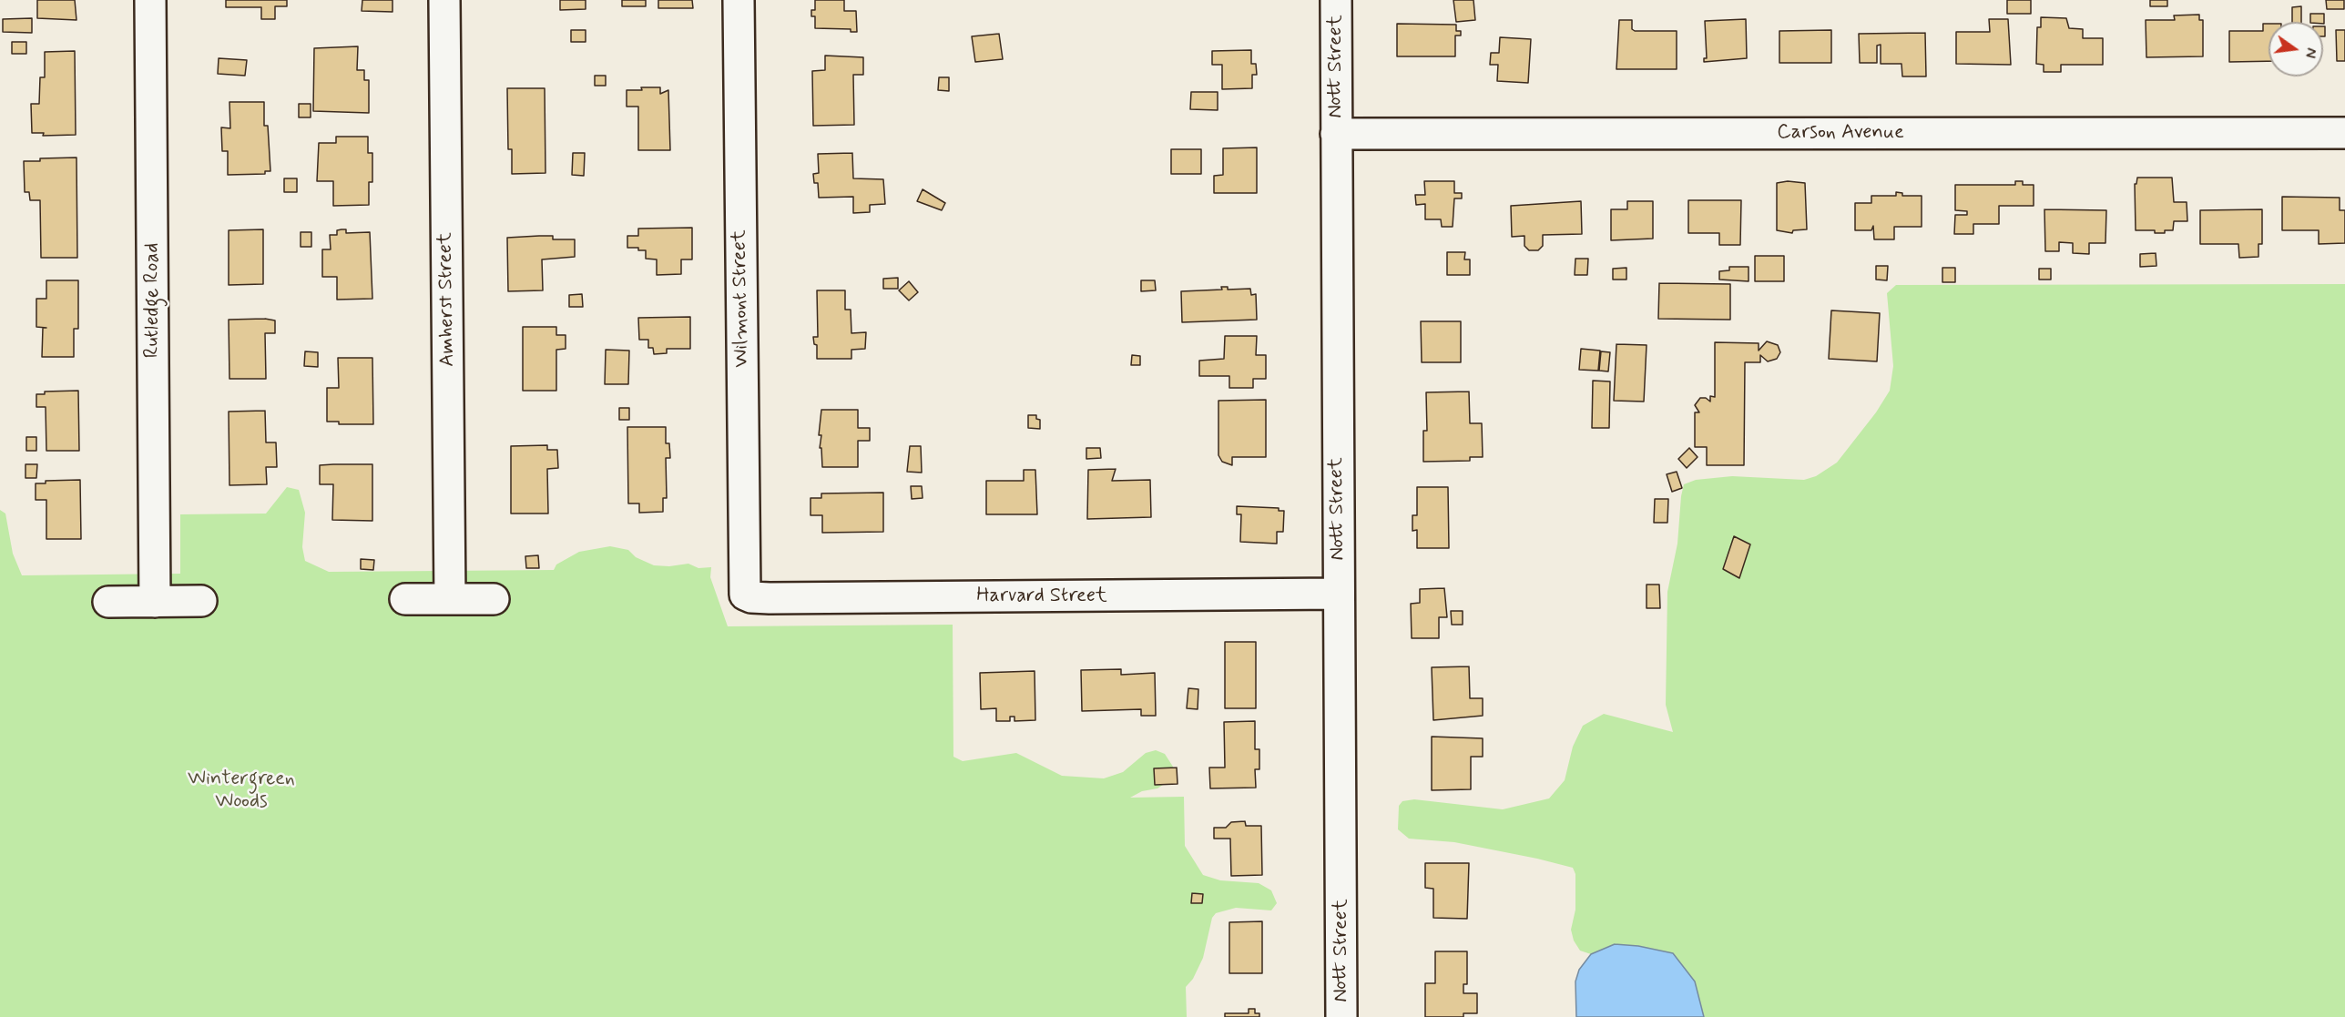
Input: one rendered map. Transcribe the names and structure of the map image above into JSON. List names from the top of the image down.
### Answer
{
  "streets": {
    "street": [
      "Nott Street",
      "Carson Avenue",
      "Wilmont Street",
      "Amherst Street",
      "Rutledge Road",
      "Harvard Street"
    ]
  },
  "crossings": [
    ["Nott Street", "Carson Avenue"],
    ["Nott Street", "Harvard Street"],
    ["Wilmont Street", "Harvard Street"]
  ],
  "parks": ["Wintergreen Woods"],
  "north": "right"
}
